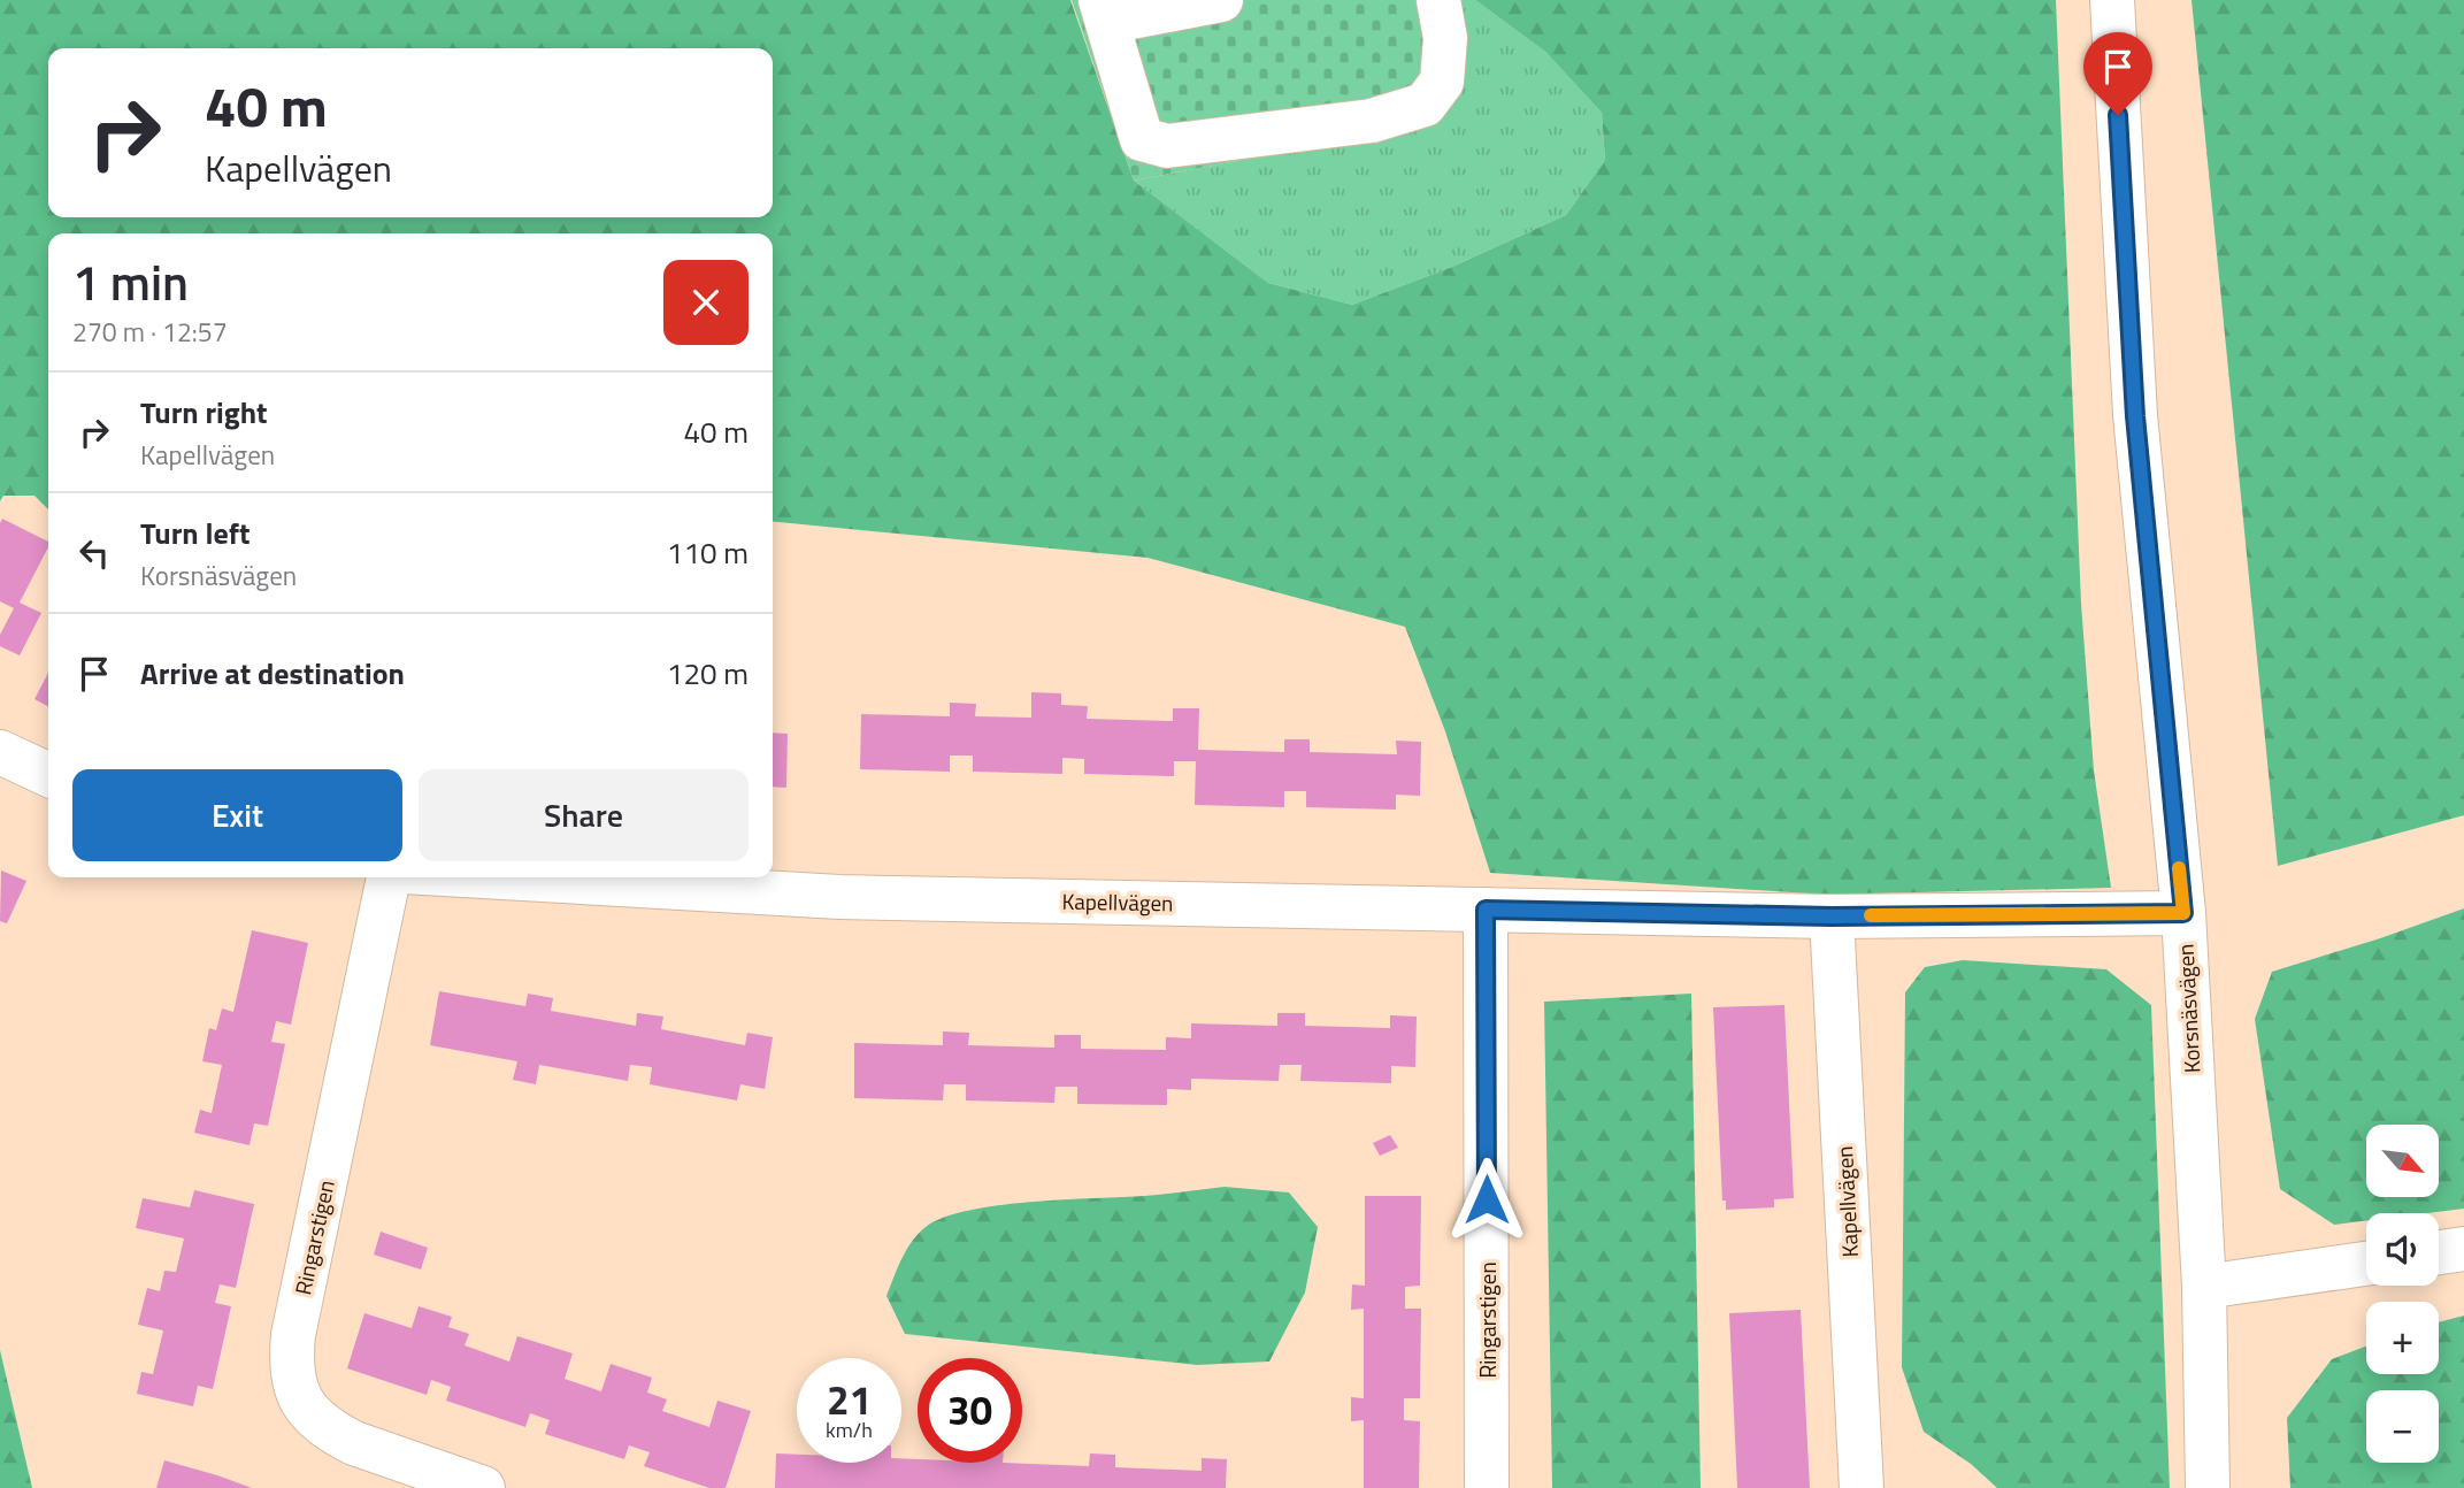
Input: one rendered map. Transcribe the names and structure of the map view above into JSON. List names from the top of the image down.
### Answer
{
  "streets": {
    "street": ["Kapellvägen", "Korsnäsvägen", "Ringarstigen"]
  },
  "crossings": [
    ["Kapellvägen", "Korsnäsvägen"],
    ["Kapellvägen", "Ringarstigen"]
  ],
  "north": "bottom right",
  "page": {
    "turn": ["40 m", "Kapellvägen"],
    "heading": ["1 min", "270 m · 12:57"],
    "list": [
      {
        "name": "Turn right",
        "note": "Kapellvägen",
        "value": "40 m"
      },
      {
        "name": "Turn left",
        "note": "Korsnäsvägen",
        "value": "110 m"
      },
      {
        "name": "Arrive at destination",
        "value": "120 m"
      }
    ],
    "buttons": ["Exit", "Share"],
    "map_buttons": ["+", "−"],
    "speed": "21 km/h",
    "limit": "30"
  }
}
